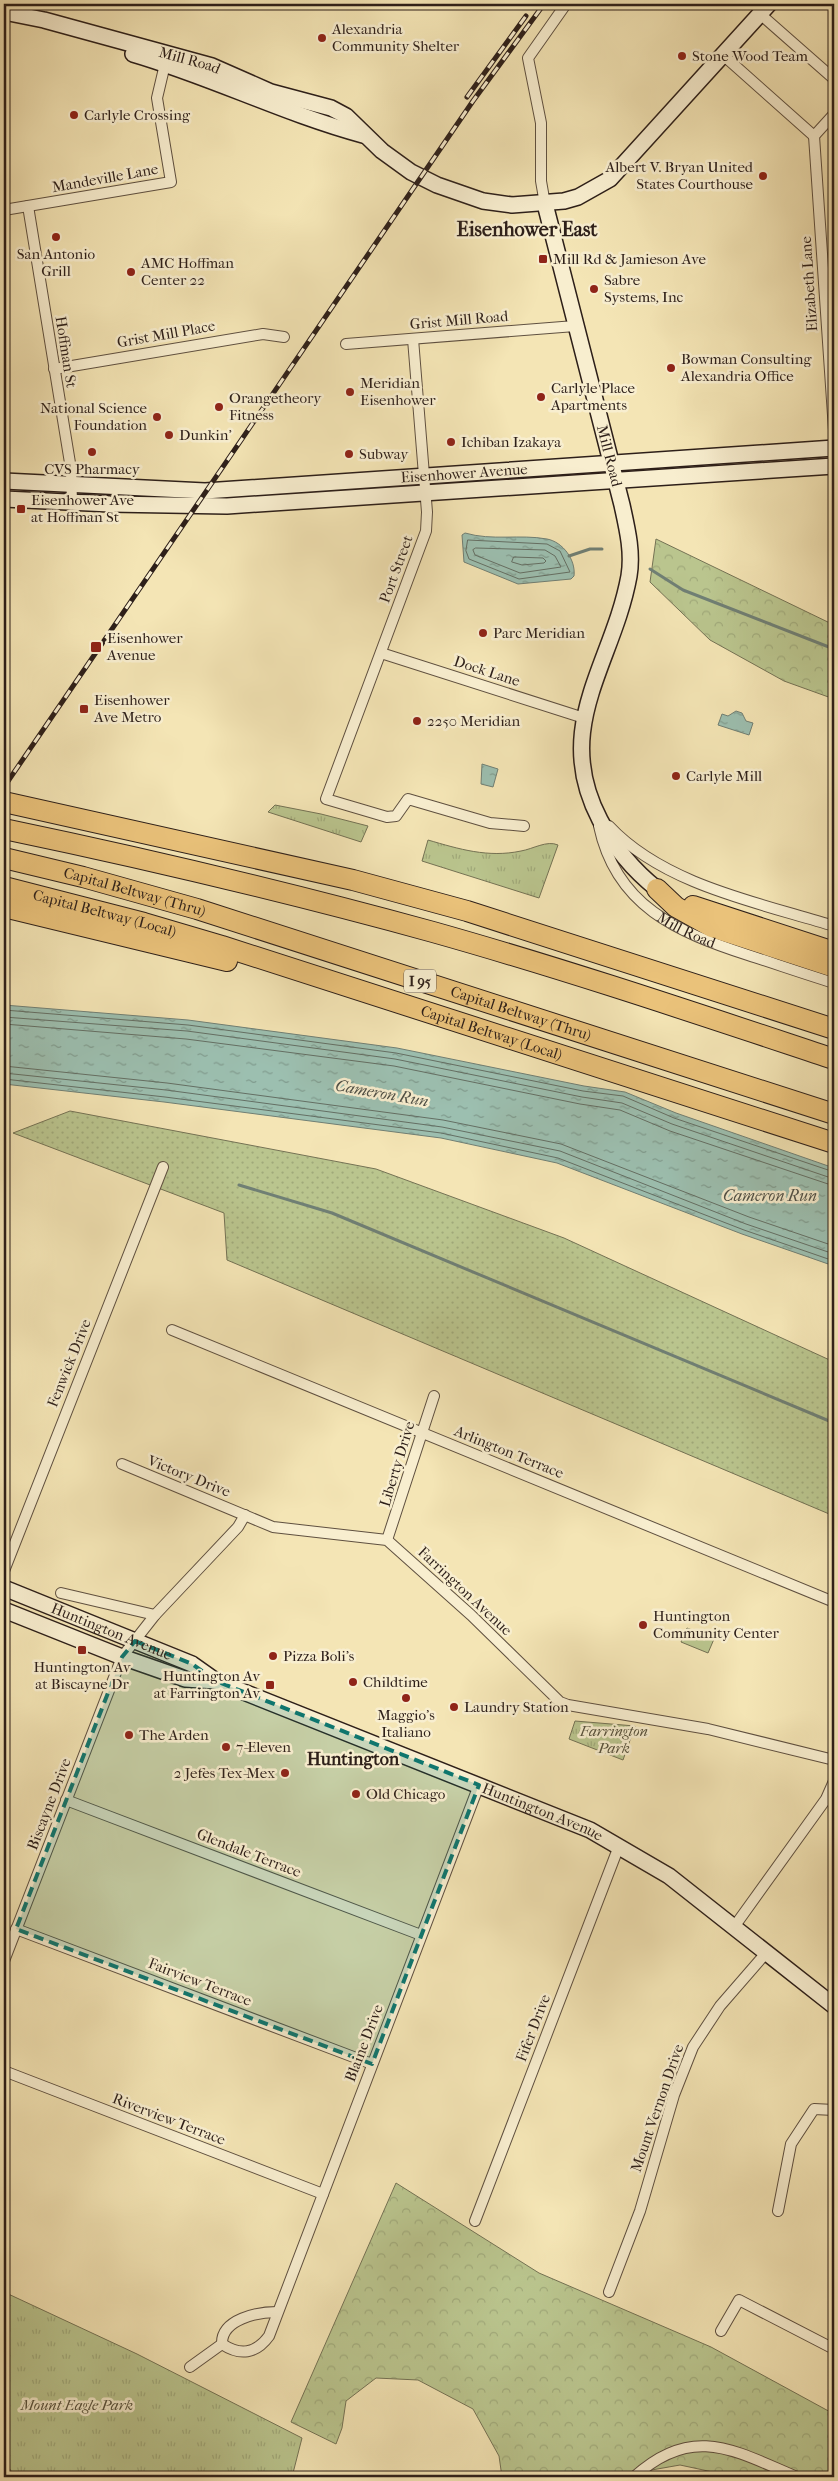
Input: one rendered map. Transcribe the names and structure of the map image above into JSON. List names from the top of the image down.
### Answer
{
  "streets": {
    "highway": ["Capital Beltway (Thru)", "Capital Beltway (Local)", "I 95"],
    "main road": ["Mill Road", "Eisenhower Avenue", "Huntington Avenue"],
    "street": [
      "Mandeville Lane",
      "Elizabeth Lane",
      "Grist Mill Road",
      "Grist Mill Place",
      "Hoffman St",
      "Port Street",
      "Dock Lane",
      "Fenwick Drive",
      "Arlington Terrace",
      "Liberty Drive",
      "Victory Drive",
      "Farrington Avenue",
      "Biscayne Drive",
      "Glendale Terrace",
      "Fairview Terrace",
      "Fifer Drive",
      "Blaine Drive",
      "Mount Vernon Drive",
      "Riverview Terrace"
    ]
  },
  "crossings": [
    ["Mill Road", "Mandeville Lane"],
    ["Mill Road", "Grist Mill Road"],
    ["Mill Road", "Eisenhower Avenue"],
    ["Mill Road", "Dock Lane"],
    ["Mandeville Lane", "Hoffman St"],
    ["Grist Mill Road", "Port Street"],
    ["Grist Mill Place", "Hoffman St"],
    ["Hoffman St", "Eisenhower Avenue"],
    ["Eisenhower Avenue", "Port Street"],
    ["Port Street", "Dock Lane"],
    ["Arlington Terrace", "Liberty Drive"],
    ["Liberty Drive", "Farrington Avenue"],
    ["Huntington Avenue", "Biscayne Drive"],
    ["Huntington Avenue", "Fifer Drive"],
    ["Huntington Avenue", "Blaine Drive"],
    ["Huntington Avenue", "Mount Vernon Drive"],
    ["Biscayne Drive", "Glendale Terrace"],
    ["Biscayne Drive", "Fairview Terrace"],
    ["Glendale Terrace", "Blaine Drive"],
    ["Fairview Terrace", "Blaine Drive"],
    ["Blaine Drive", "Riverview Terrace"]
  ],
  "districts": ["Eisenhower East", "Huntington"],
  "water": ["Cameron Run"],
  "parks": ["Farrington Park", "Mount Eagle Park"],
  "places": {
    "other": [
      "Alexandria Community Shelter",
      "Stone Wood Team",
      "Carlyle Crossing",
      "Albert V. Bryan United States Courthouse",
      "San Antonio Grill",
      "AMC Hoffman Center 22",
      "Sabre Systems, Inc",
      "Bowman Consulting Alexandria Office",
      "Meridian Eisenhower",
      "Carlyle Place Apartments",
      "Orangetheory Fitness",
      "National Science Foundation",
      "Dunkin'",
      "Ichiban Izakaya",
      "CVS Pharmacy",
      "Subway",
      "Parc Meridian",
      "2250 Meridian",
      "Carlyle Mill",
      "Huntington Community Center",
      "Pizza Boli's",
      "Childtime",
      "Maggio's Italiano",
      "Laundry Station",
      "The Arden",
      "7-Eleven",
      "2 Jefes Tex-Mex",
      "Old Chicago"
    ],
    "transit": [
      "Mill Rd & Jamieson Ave",
      "Eisenhower Ave at Hoffman St",
      "Eisenhower Avenue",
      "Eisenhower Ave Metro",
      "Huntington Av at Biscayne Dr",
      "Huntington Av at Farrington Av"
    ]
  }
}
